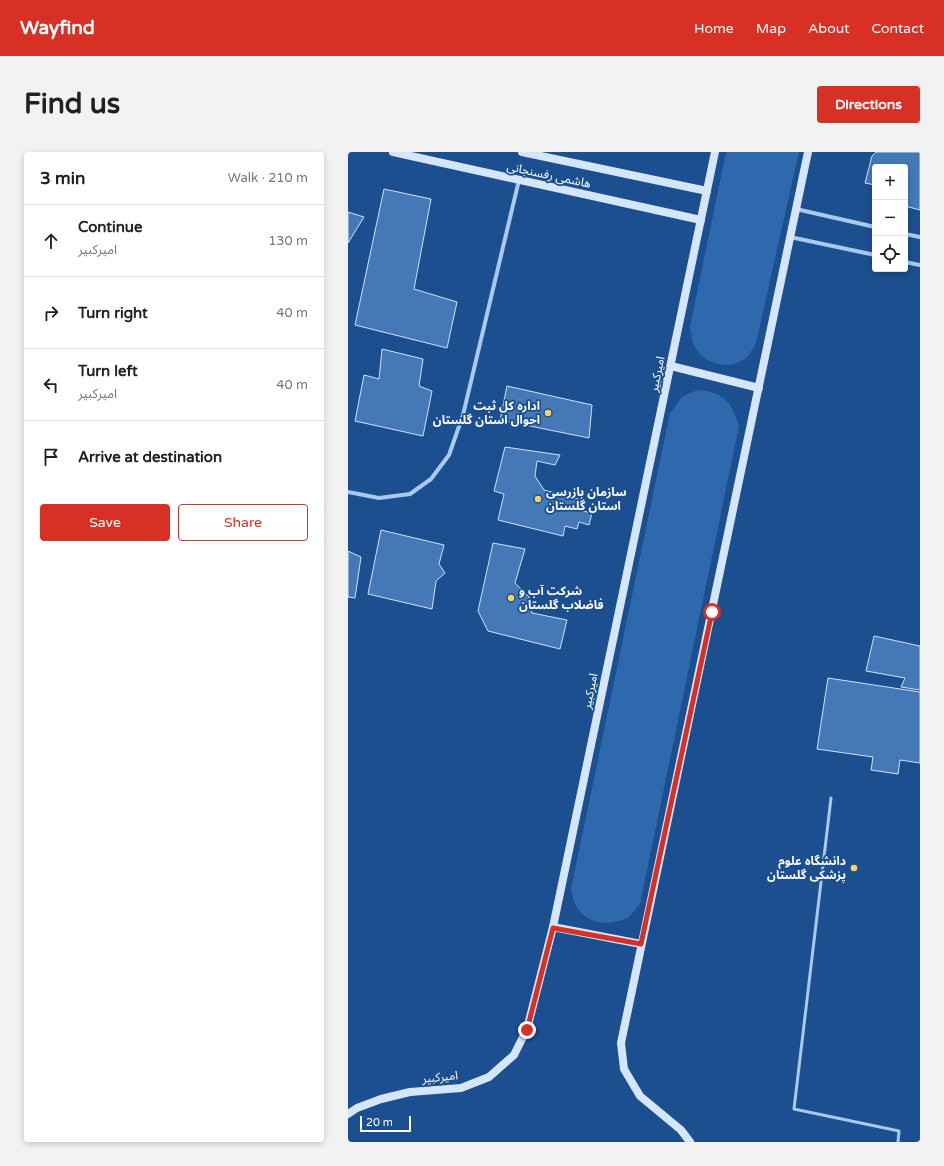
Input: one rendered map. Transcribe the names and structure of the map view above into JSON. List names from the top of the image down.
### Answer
{
  "streets": {
    "main road": ["هاشمی رفسنجانی", "امیرکبیر"]
  },
  "crossings": [
    ["هاشمی رفسنجانی", "امیرکبیر"]
  ],
  "places": [
    "اداره کل ثبت احوال استان گلستان",
    "سازمان بازرسی استان گلستان",
    "شرکت آب و فاضلاب گلستان",
    "دانشگاه علوم پزشکی گلستان"
  ],
  "scale_bar": "20 m",
  "page": {
    "header": "Wayfind",
    "nav": [
      "Home",
      "Map",
      "About",
      "Contact"
    ],
    "buttons": [
      "Directions",
      ["Save", "Share"]
    ],
    "title": "Find us",
    "heading": ["3 min", "Walk · 210 m"],
    "map_buttons": ["+", "−"],
    "list": [
      ["Continue", "امیرکبیر", "130 m"],
      ["Turn right", "40 m"],
      ["Turn left", "امیرکبیر", "40 m"],
      "Arrive at destination"
    ],
    "scale": "20 m"
  }
}
